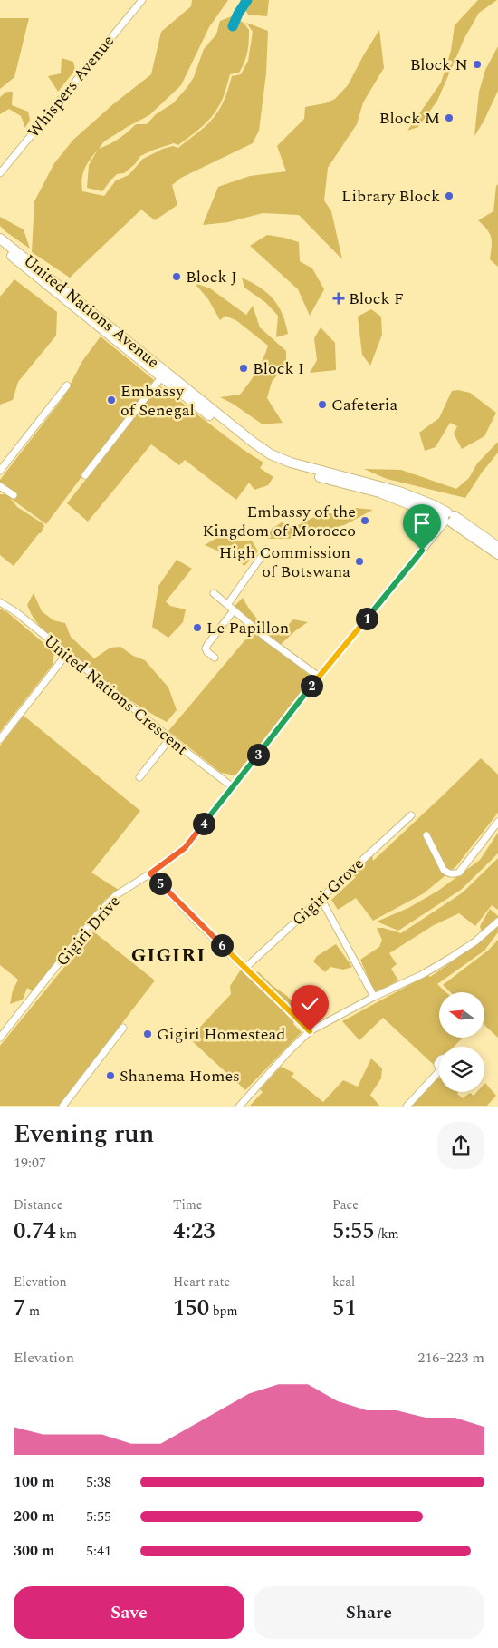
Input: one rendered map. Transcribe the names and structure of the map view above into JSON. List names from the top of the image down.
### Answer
{
  "streets": {
    "street": [
      "Whispers Avenue",
      "United Nations Avenue",
      "United Nations Crescent",
      "Gigiri Grove",
      "Gigiri Drive"
    ]
  },
  "crossings": [
    ["United Nations Avenue", "Gigiri Drive"],
    ["United Nations Crescent", "Gigiri Drive"]
  ],
  "districts": ["GIGIRI"],
  "places": {
    "other": [
      "Block N",
      "Block M",
      "Library Block",
      "Block J",
      "Block I",
      "Embassy of Senegal",
      "Cafeteria",
      "Embassy of the Kingdom of Morocco",
      "High Commission of Botswana",
      "Le Papillon",
      "Gigiri Homestead",
      "Shanema Homes"
    ],
    "health": ["Block F"]
  },
  "north": "left",
  "page": {
    "pins": [
      "1",
      "2",
      "3",
      "4",
      "5",
      "6"
    ],
    "heading": ["Evening run", "19:07"],
    "stats": [
      ["Distance", "0.74 km"],
      ["Time", "4:23"],
      ["Pace", "5:55 /km"],
      ["Elevation", "7 m"],
      ["Heart rate", "150 bpm"],
      ["kcal", "51"]
    ],
    "chart": ["Elevation", "216–223 m"],
    "list": [
      {
        "name": "100 m",
        "note": "5:38"
      },
      {
        "name": "200 m",
        "note": "5:55"
      },
      {
        "name": "300 m",
        "note": "5:41"
      }
    ],
    "buttons": ["Save", "Share"]
  }
}
